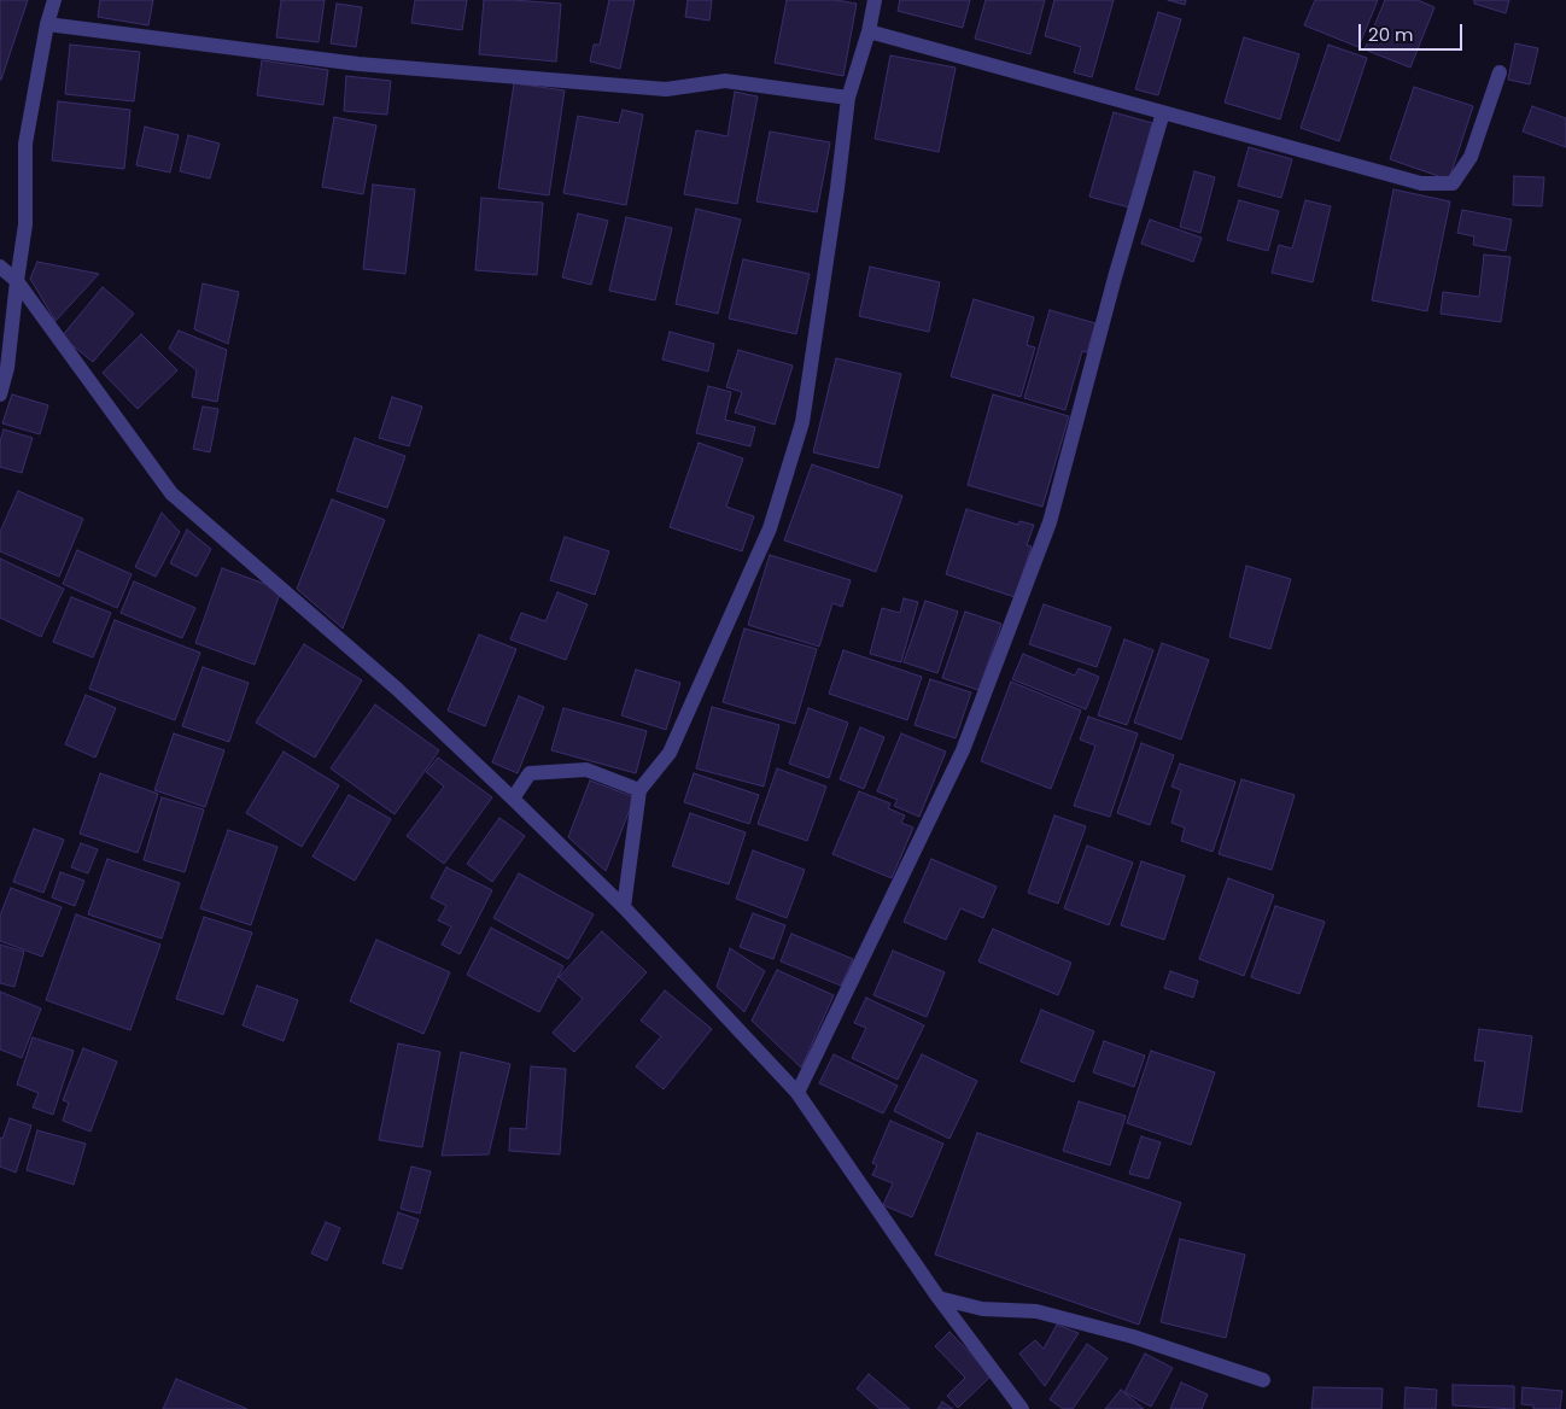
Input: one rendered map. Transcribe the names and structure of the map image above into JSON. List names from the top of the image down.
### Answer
{
  "scale_bar": "20 m"
}
